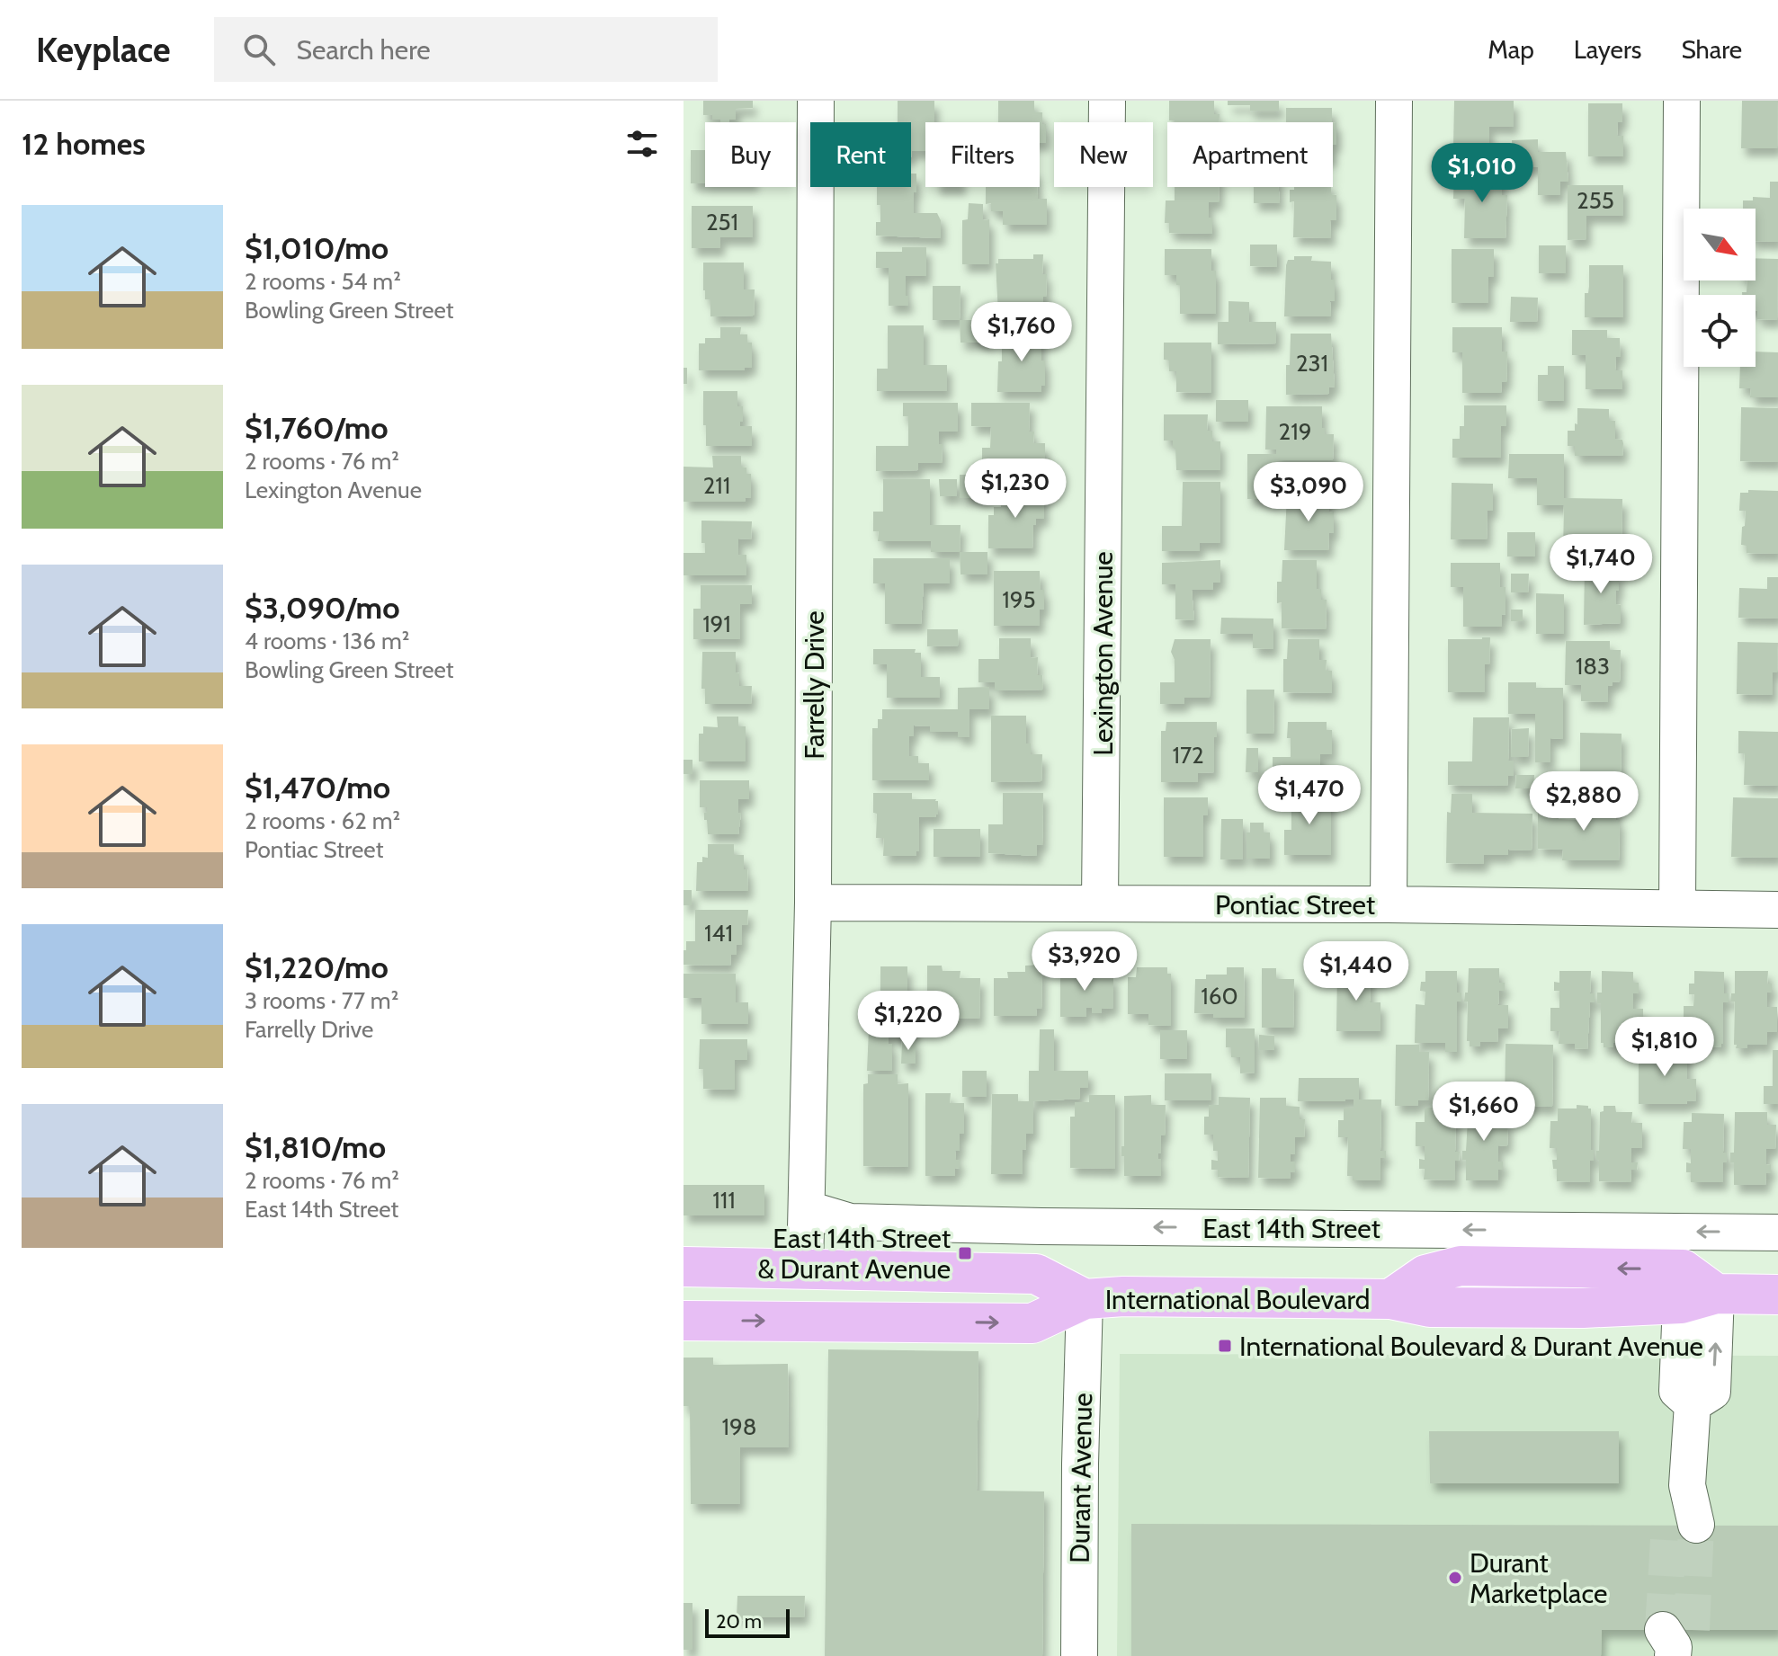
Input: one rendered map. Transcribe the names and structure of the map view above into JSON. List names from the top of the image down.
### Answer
{
  "streets": {
    "main road": ["International Boulevard"],
    "street": [
      "Lexington Avenue",
      "Farrelly Drive",
      "Pontiac Street",
      "East 14th Street",
      "Durant Avenue"
    ]
  },
  "crossings": [
    ["Lexington Avenue", "Pontiac Street"],
    ["Farrelly Drive", "Pontiac Street"],
    ["Farrelly Drive", "East 14th Street"],
    ["International Boulevard", "Durant Avenue"]
  ],
  "one_way": ["East 14th Street"],
  "places": {
    "transit": ["East 14th Street & Durant Avenue", "International Boulevard & Durant Avenue"],
    "other": ["Durant Marketplace"]
  },
  "house_numbers": [
    "255",
    "251",
    "231",
    "219",
    "211",
    "195",
    "191",
    "183",
    "172",
    "141",
    "160",
    "111",
    "198"
  ],
  "scale_bar": "20 m",
  "north": "bottom right",
  "page": {
    "header": "Keyplace",
    "search": "Search here",
    "nav": ["Map", "Layers", "Share"],
    "heading": "12 homes",
    "chip": [
      "Buy",
      "Rent",
      "Filters",
      "New",
      "Apartment"
    ],
    "price": [
      "$1,010",
      "$1,760",
      "$1,230",
      "$3,090",
      "$1,740",
      "$1,470",
      "$2,880",
      "$3,920",
      "$1,440",
      "$1,220",
      "$1,810",
      "$1,660"
    ],
    "list": [
      {
        "name": "$1,010/mo",
        "note": "2 rooms · 54 m² · Bowling Green Street"
      },
      {
        "name": "$1,760/mo",
        "note": "2 rooms · 76 m² · Lexington Avenue"
      },
      {
        "name": "$3,090/mo",
        "note": "4 rooms · 136 m² · Bowling Green Street"
      },
      {
        "name": "$1,470/mo",
        "note": "2 rooms · 62 m² · Pontiac Street"
      },
      {
        "name": "$1,220/mo",
        "note": "3 rooms · 77 m² · Farrelly Drive"
      },
      {
        "name": "$1,810/mo",
        "note": "2 rooms · 76 m² · East 14th Street"
      }
    ],
    "scale": "20 m"
  }
}
